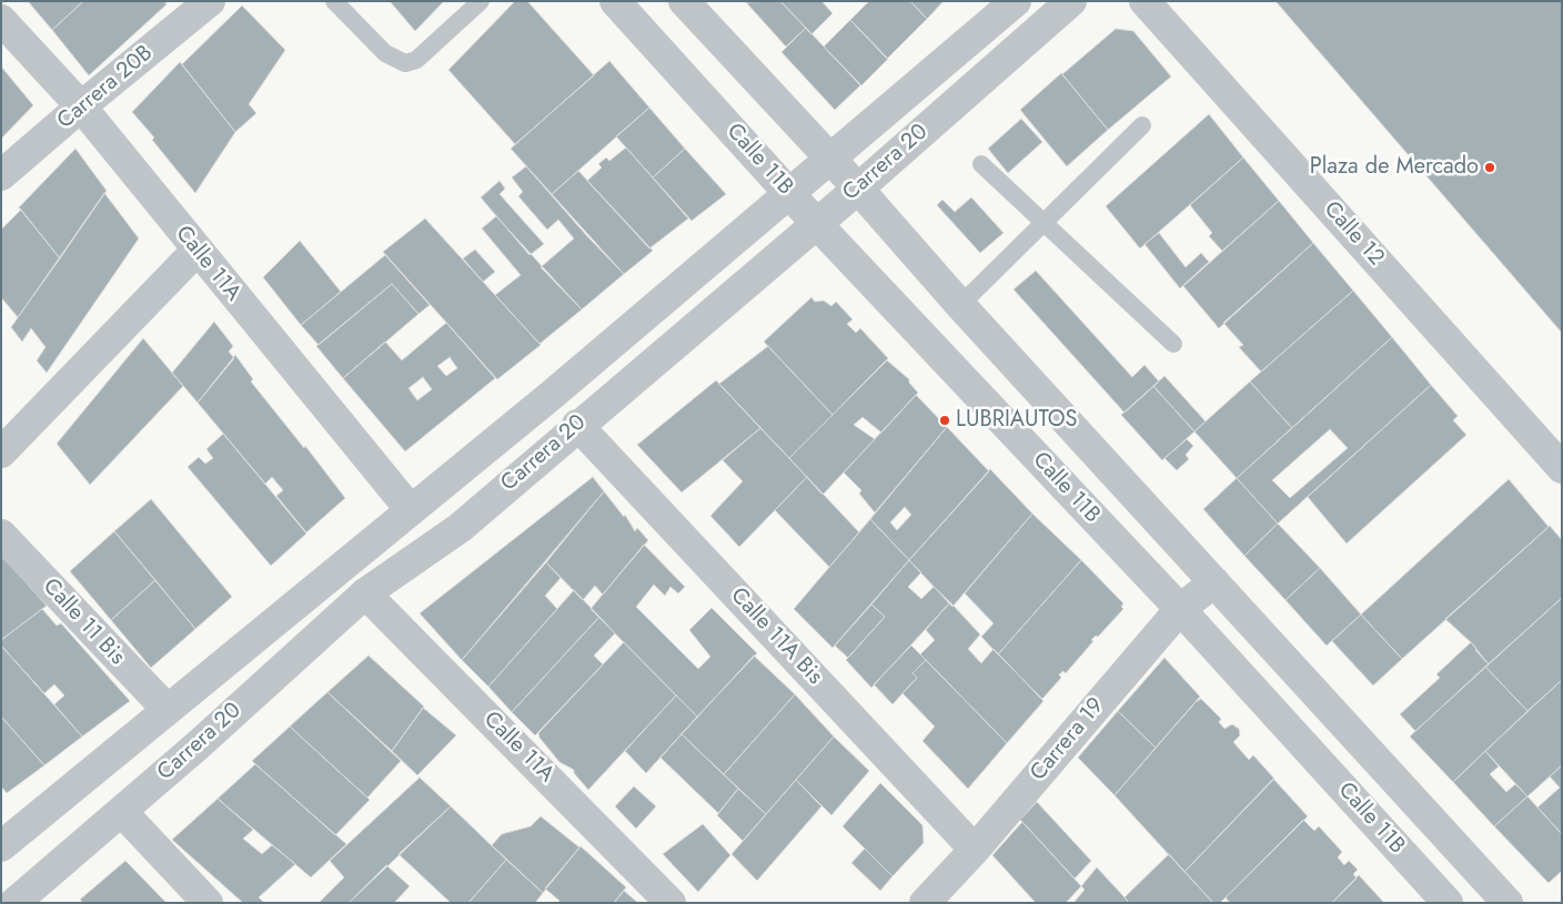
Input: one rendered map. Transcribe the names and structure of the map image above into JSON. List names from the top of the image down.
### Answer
{
  "streets": {
    "street": [
      "Carrera 20B",
      "Calle 11B",
      "Carrera 20",
      "Calle 12",
      "Calle 11A",
      "Calle 11 Bis",
      "Calle 11A Bis",
      "Carrera 19"
    ]
  },
  "crossings": [
    ["Carrera 20B", "Calle 11A"],
    ["Calle 11B", "Carrera 20"],
    ["Calle 11B", "Carrera 19"],
    ["Carrera 20", "Calle 11A"],
    ["Carrera 20", "Calle 11 Bis"],
    ["Carrera 20", "Calle 11A Bis"],
    ["Calle 11A Bis", "Carrera 19"]
  ],
  "places": ["Plaza de Mercado", "LUBRIAUTOS"]
}
